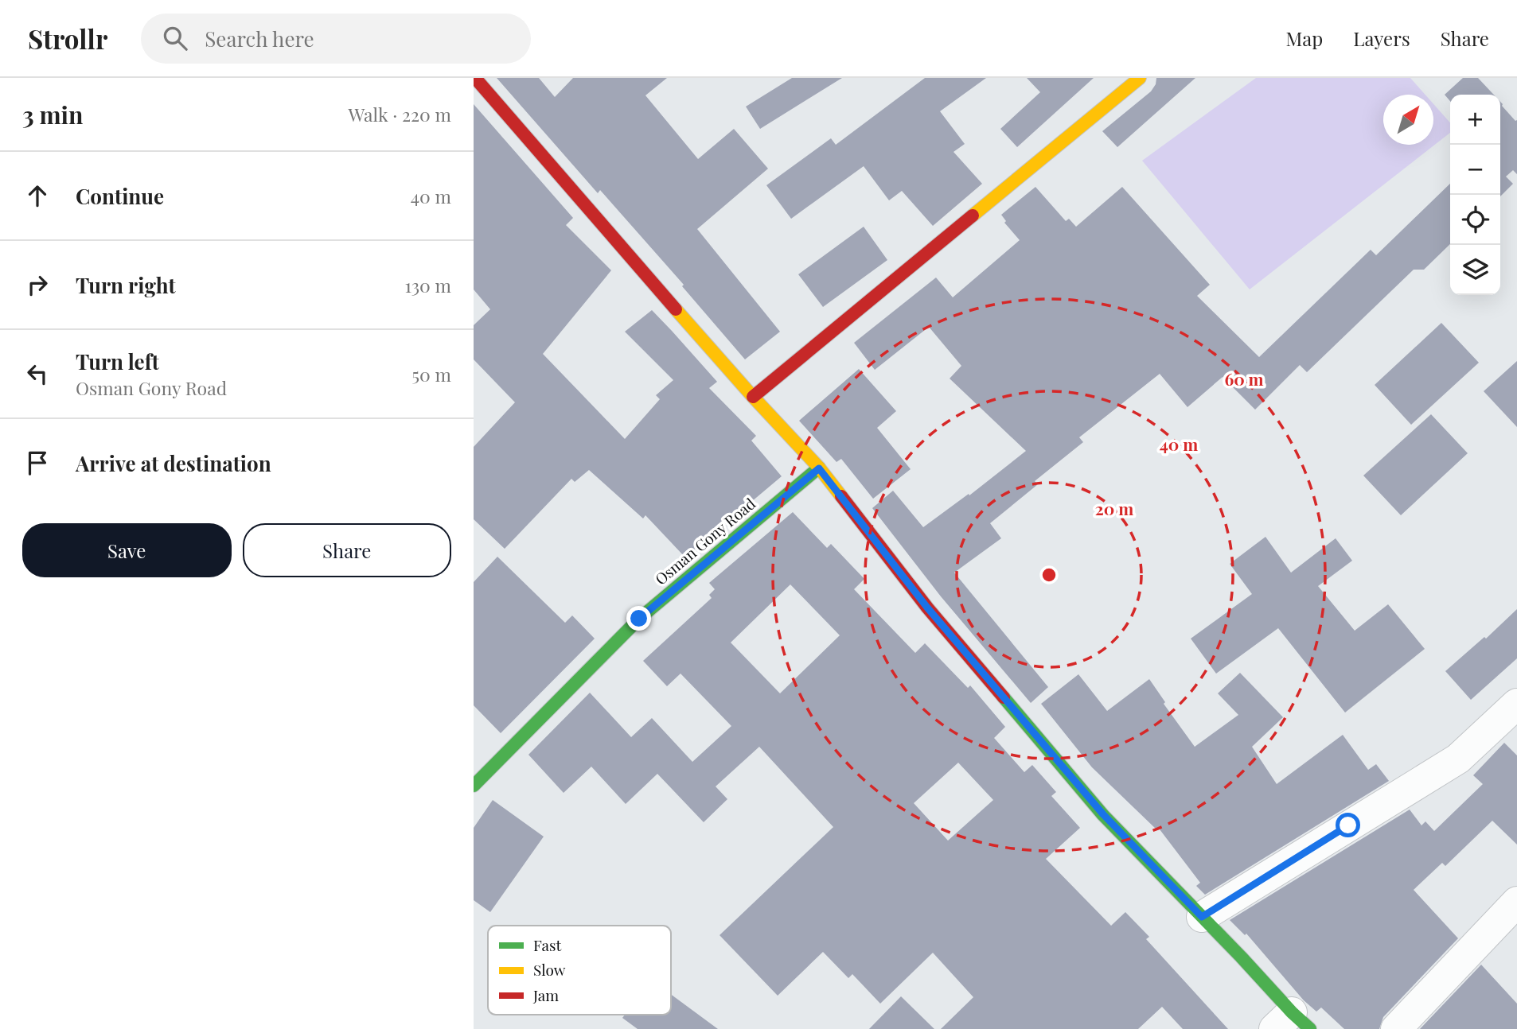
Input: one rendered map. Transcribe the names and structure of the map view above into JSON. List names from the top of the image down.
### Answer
{
  "streets": {
    "street": ["Osman Gony Road"]
  },
  "legend": ["Fast", "Slow", "Jam"],
  "north": "top right",
  "page": {
    "header": "Strollr",
    "search": "Search here",
    "nav": ["Map", "Layers", "Share"],
    "heading": ["3 min", "Walk · 220 m"],
    "map_buttons": ["+", "−"],
    "list": [
      ["Continue", "40 m"],
      ["Turn right", "130 m"],
      ["Turn left", "Osman Gony Road", "50 m"],
      "Arrive at destination"
    ],
    "buttons": ["Save", "Share"]
  },
  "rings": ["60 m", "40 m", "20 m"]
}
